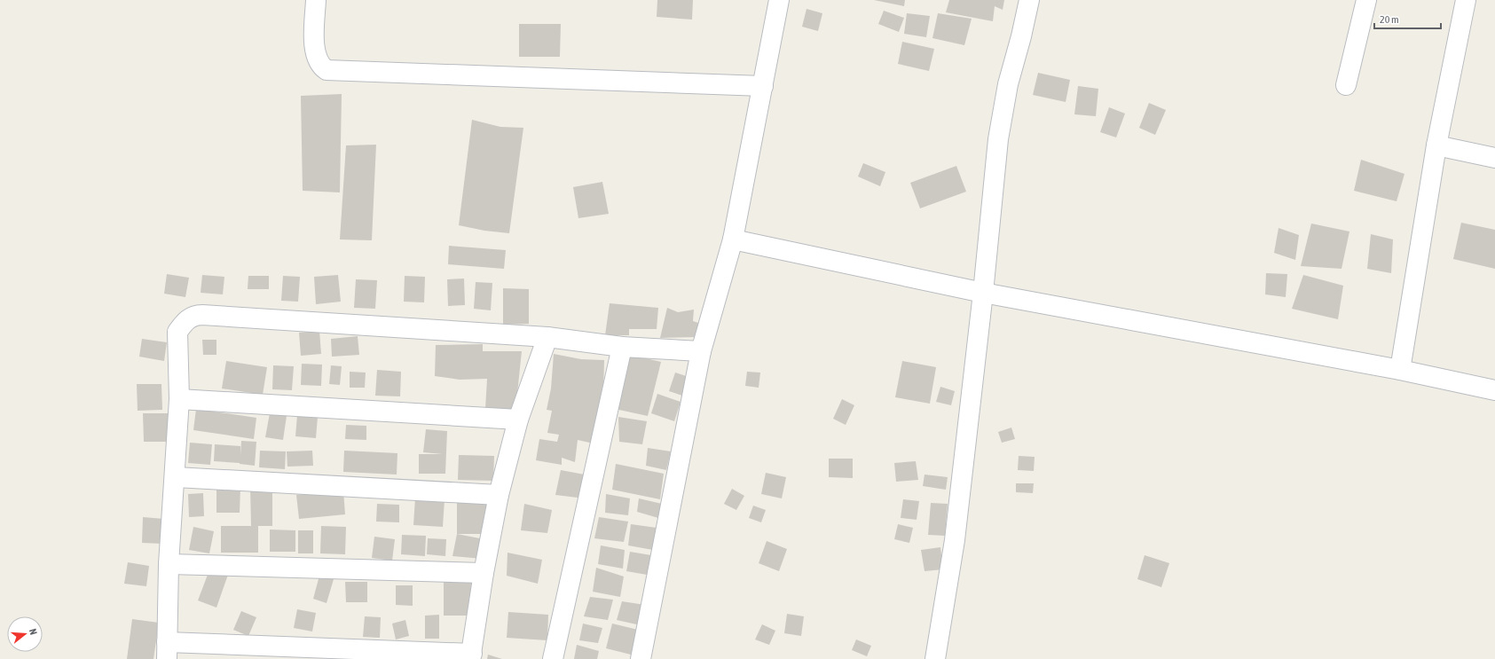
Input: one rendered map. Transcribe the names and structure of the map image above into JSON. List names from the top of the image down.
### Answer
{
  "scale_bar": "20 m",
  "north": "right"
}
